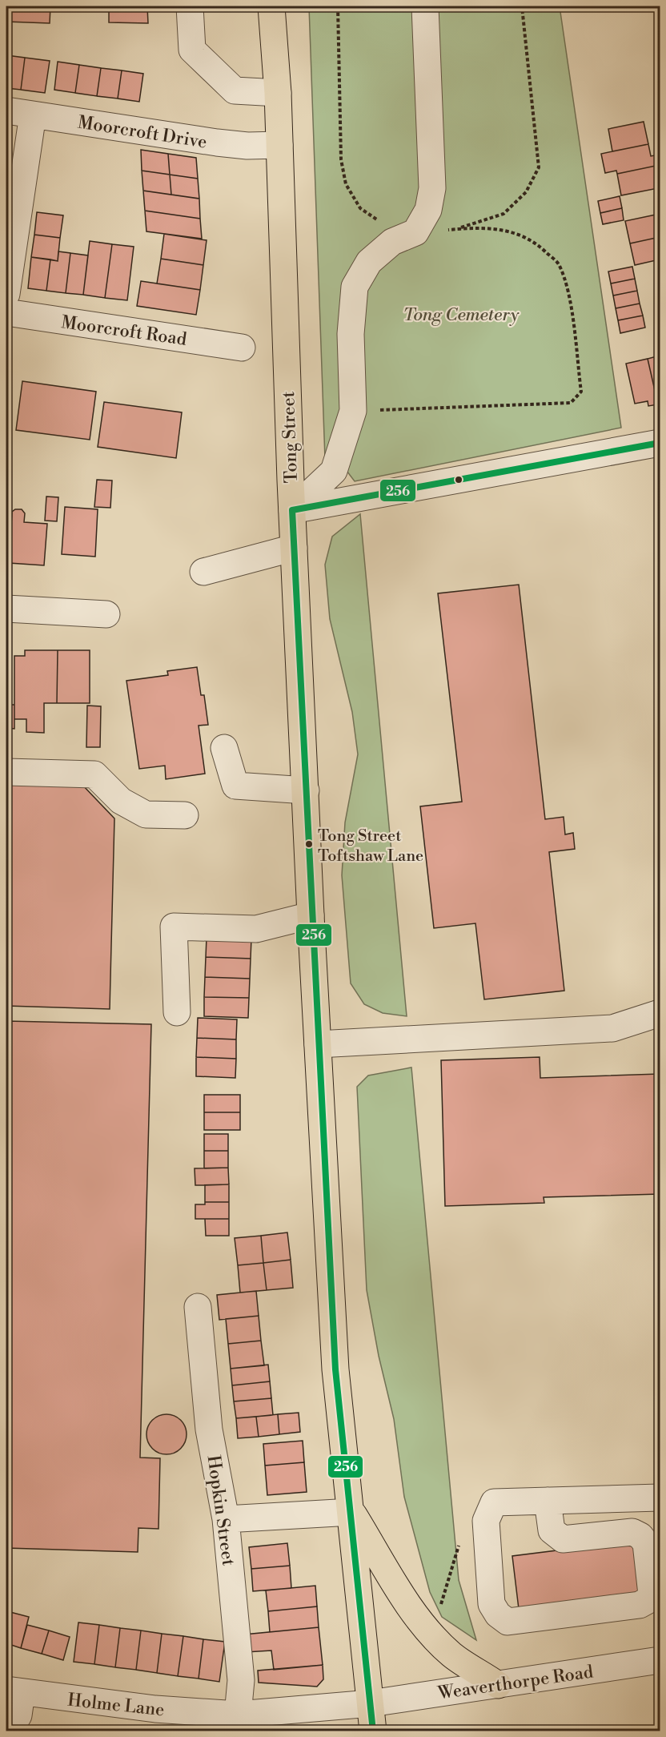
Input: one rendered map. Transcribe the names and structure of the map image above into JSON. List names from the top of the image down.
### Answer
{
  "streets": {
    "highway": ["Tong Street"],
    "street": [
      "Moorcroft Drive",
      "Moorcroft Road",
      "Hopkin Street",
      "Weaverthorpe Road",
      "Holme Lane"
    ]
  },
  "crossings": [
    ["Moorcroft Drive", "Tong Street"],
    ["Tong Street", "Weaverthorpe Road"],
    ["Tong Street", "Holme Lane"],
    ["Hopkin Street", "Holme Lane"],
    ["Weaverthorpe Road", "Holme Lane"]
  ],
  "parks": ["Tong Cemetery"],
  "places": ["Tong Street Toftshaw Lane"],
  "lines": ["transit line 256"]
}
